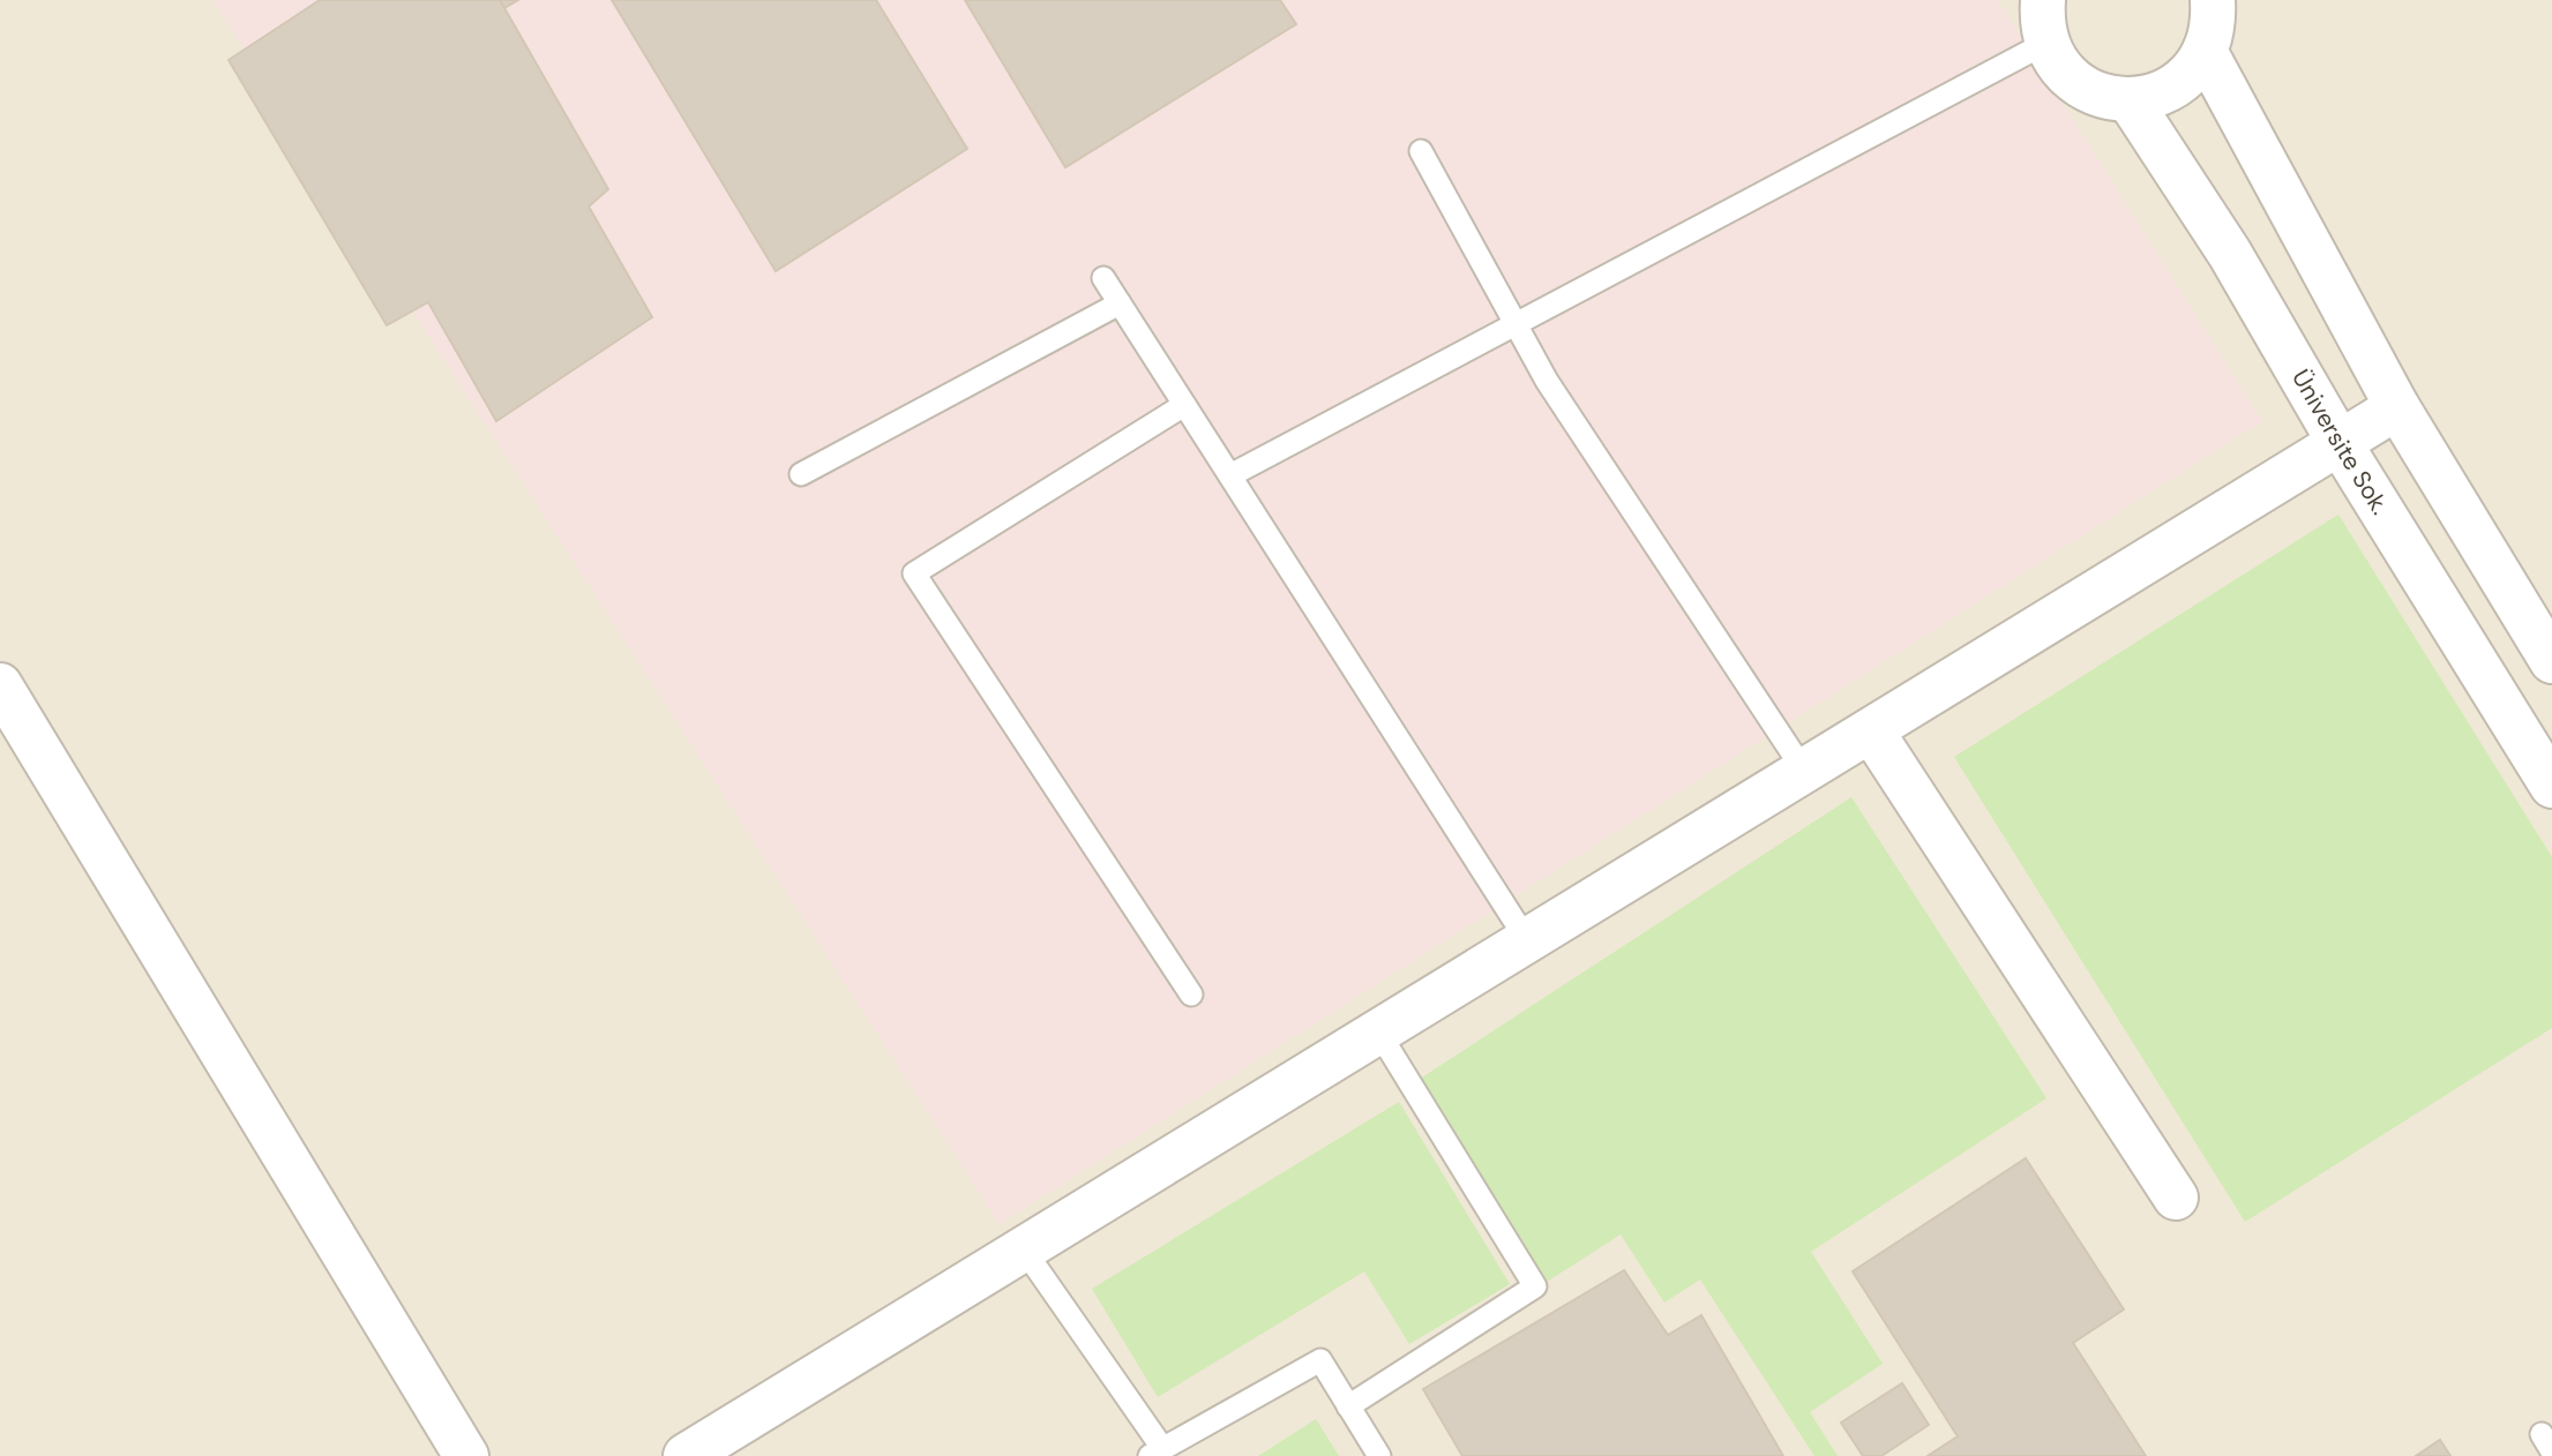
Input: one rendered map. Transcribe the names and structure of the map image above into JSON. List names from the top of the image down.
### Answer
{
  "streets": {
    "street": ["Üniversite Sok."]
  }
}
